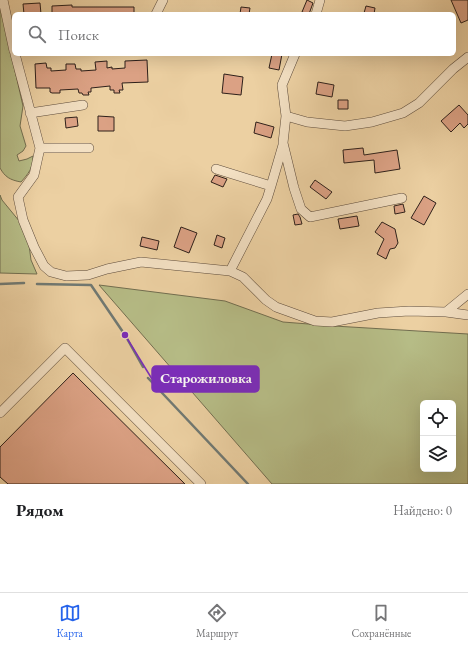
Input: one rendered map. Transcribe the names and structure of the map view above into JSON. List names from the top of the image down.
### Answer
{
  "places": ["Старожиловка"],
  "page": {
    "search": "Поиск",
    "heading": ["Рядом", "Найдено: 0"],
    "nav": ["Карта", "Маршрут", "Сохранённые"]
  }
}
